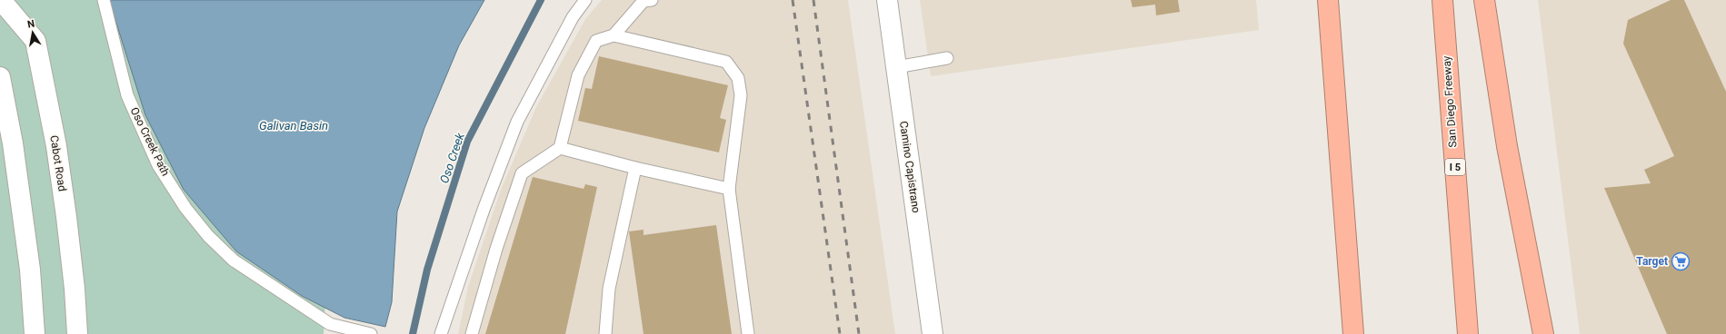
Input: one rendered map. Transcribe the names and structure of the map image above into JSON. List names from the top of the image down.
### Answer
{
  "streets": {
    "highway": ["San Diego Freeway", "I 5"],
    "main road": ["Cabot Road", "Camino Capistrano"],
    "lane": ["Oso Creek Path"]
  },
  "water": ["Galivan Basin", "Oso Creek"],
  "places": {
    "supermarket": ["Target"]
  },
  "north": "top"
}
